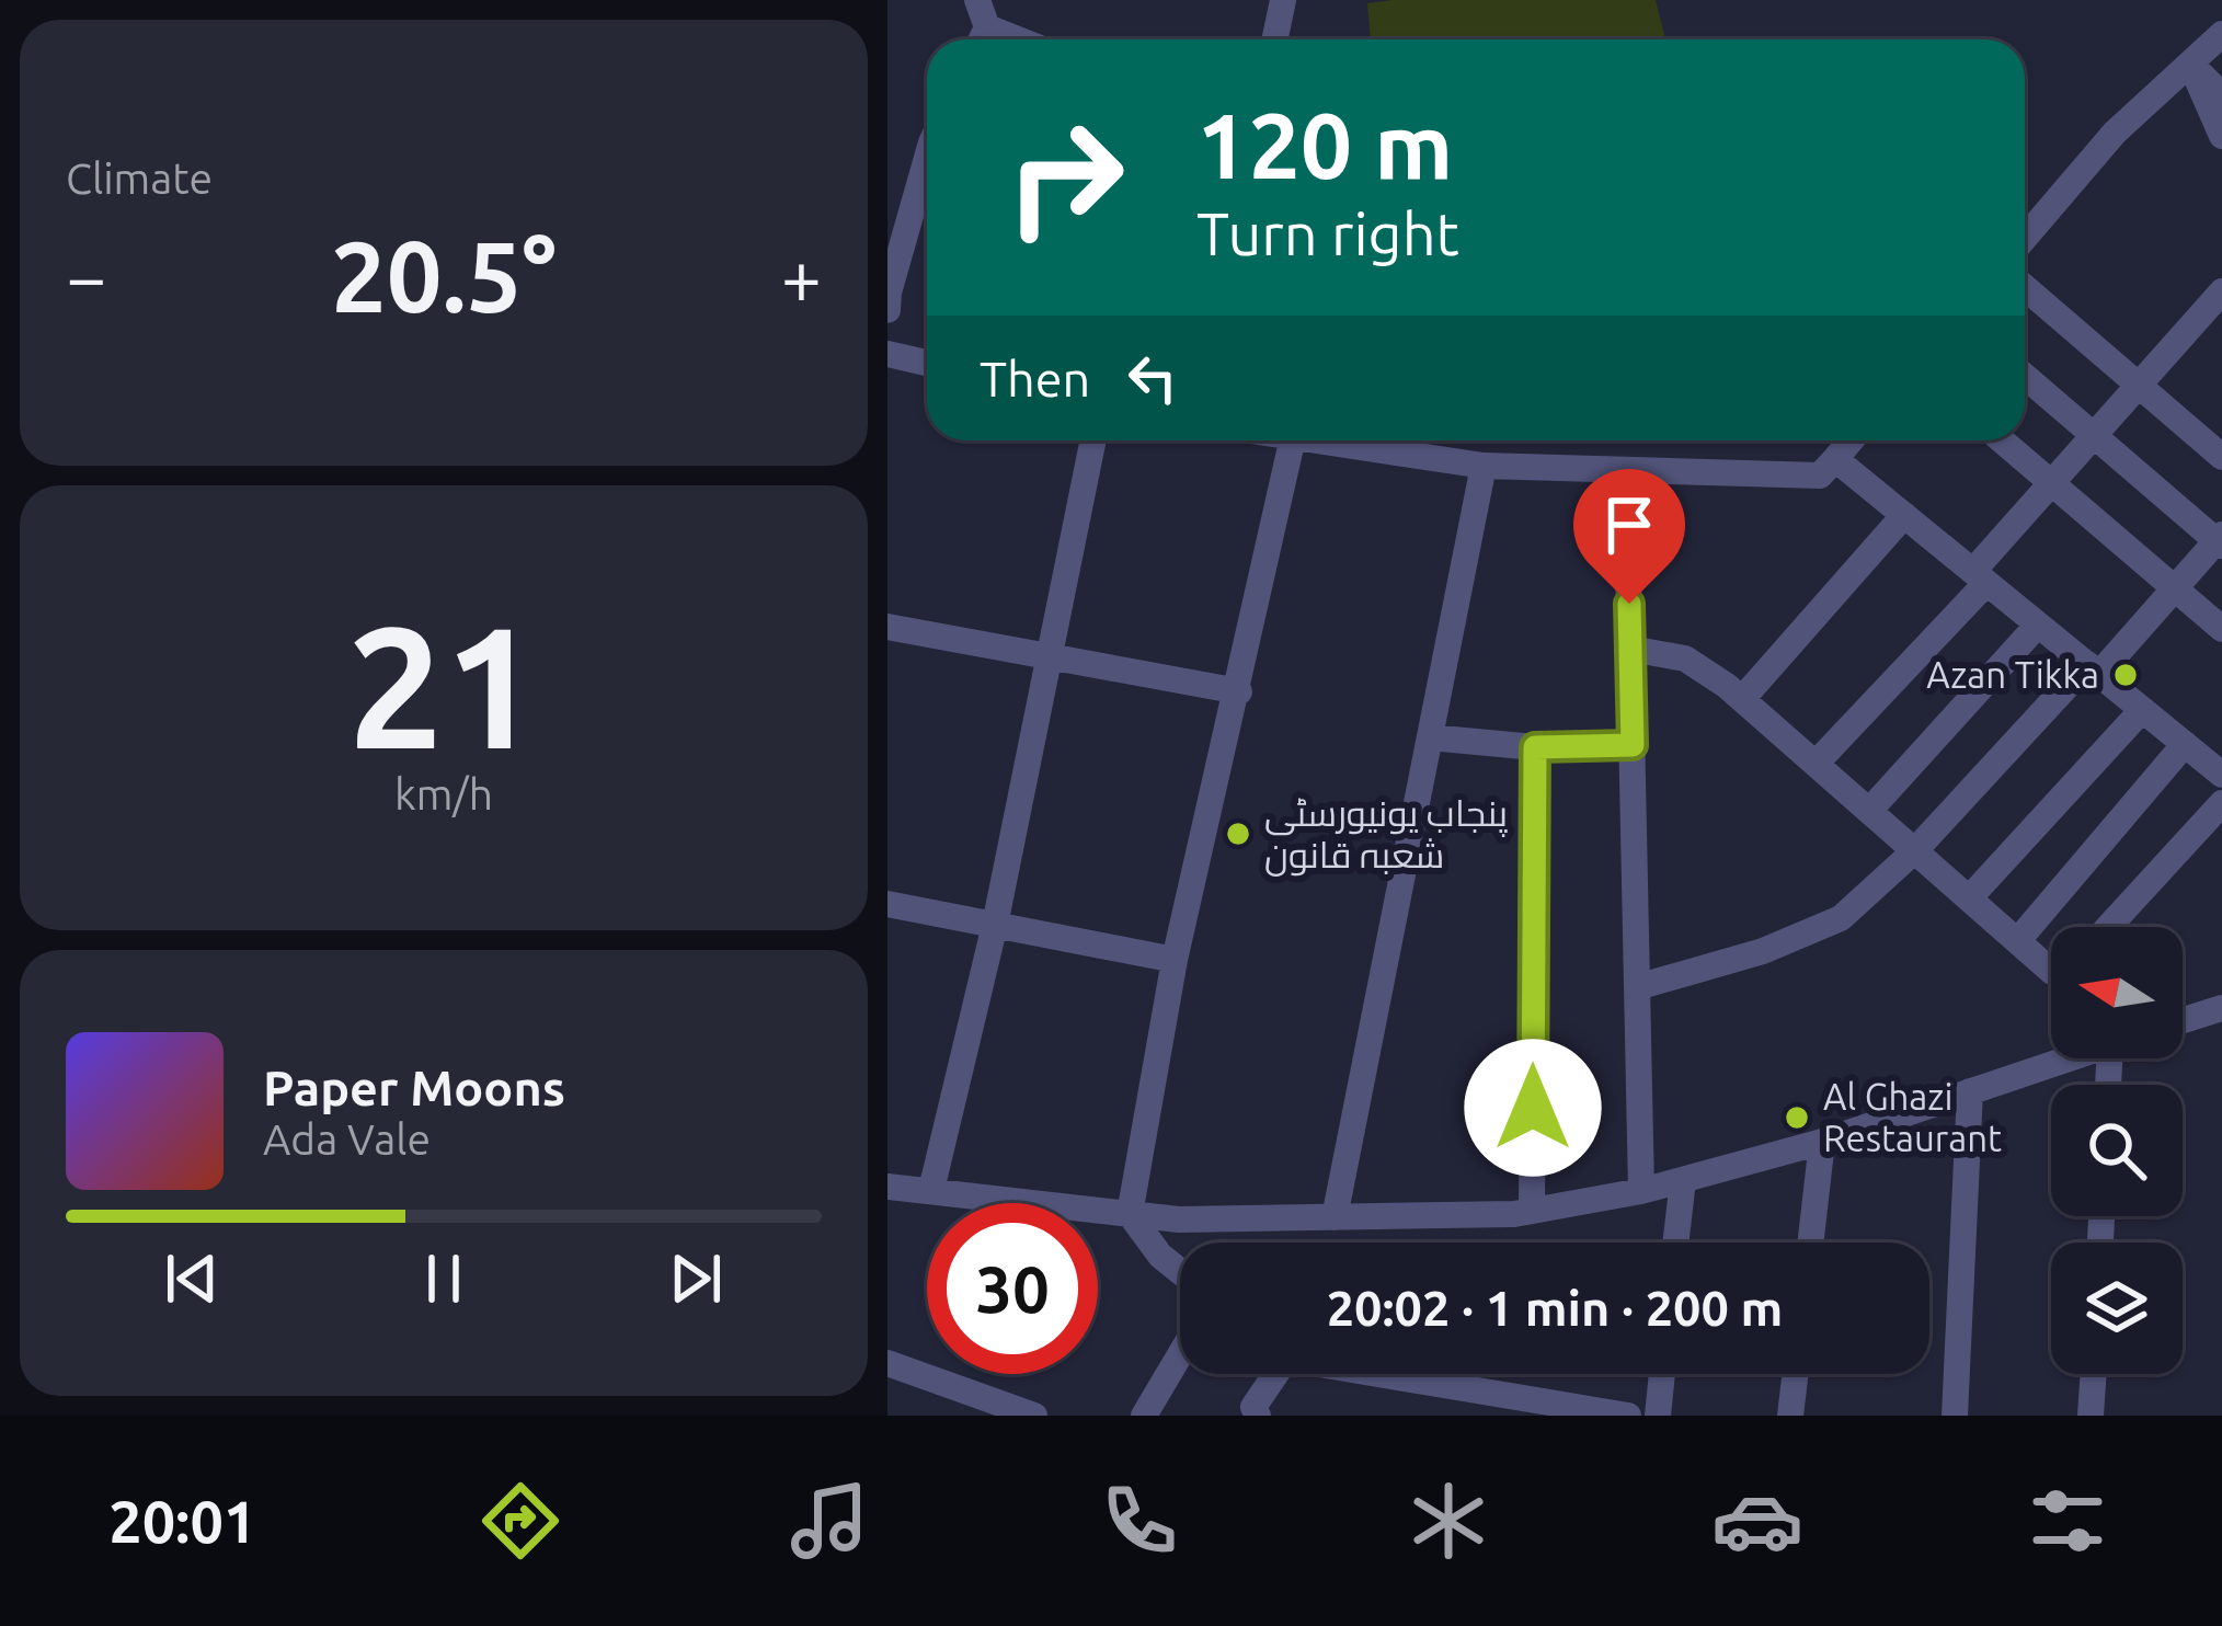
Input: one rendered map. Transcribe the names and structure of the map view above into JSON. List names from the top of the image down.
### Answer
{
  "places": ["Azan Tikka", "پنجاب یونیورسٹی شعبہ قانون", "Al Ghazi Restaurant"],
  "north": "left",
  "page": {
    "tile": [
      "Climate",
      ["21", "km/h"]
    ],
    "turn": ["120 m", "Turn right"],
    "heat": ["−", "20.5°", "+"],
    "then": "Then",
    "song": ["Paper Moons", "Ada Vale"],
    "limit": "30",
    "trip": "20:02 · 1 min · 200 m",
    "tabs": "20:01"
  }
}
